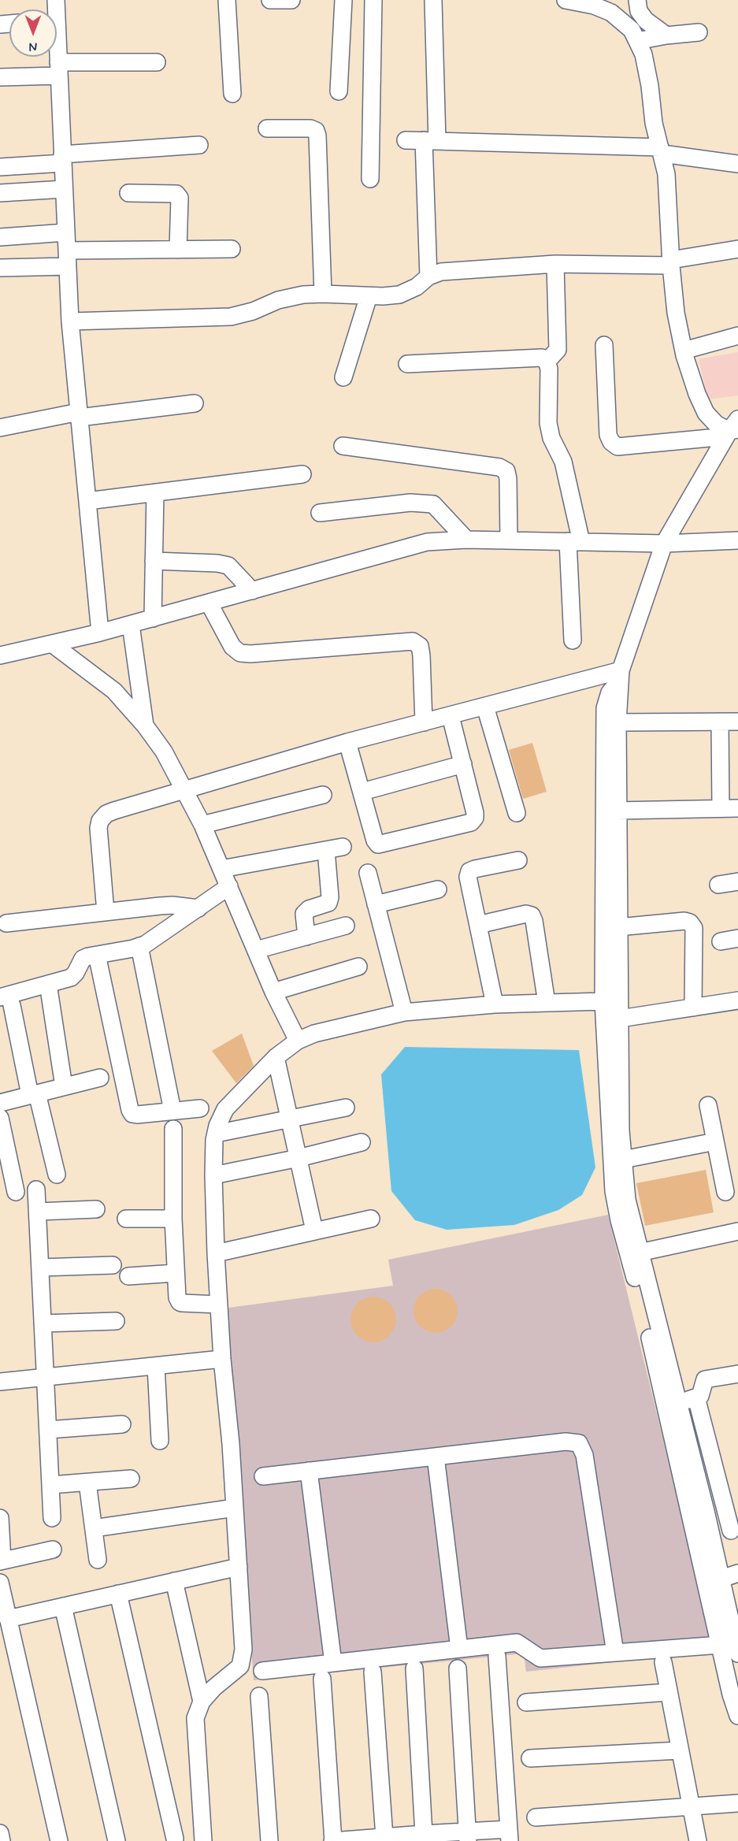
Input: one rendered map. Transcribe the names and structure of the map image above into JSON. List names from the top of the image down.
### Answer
{
  "north": "bottom"
}
